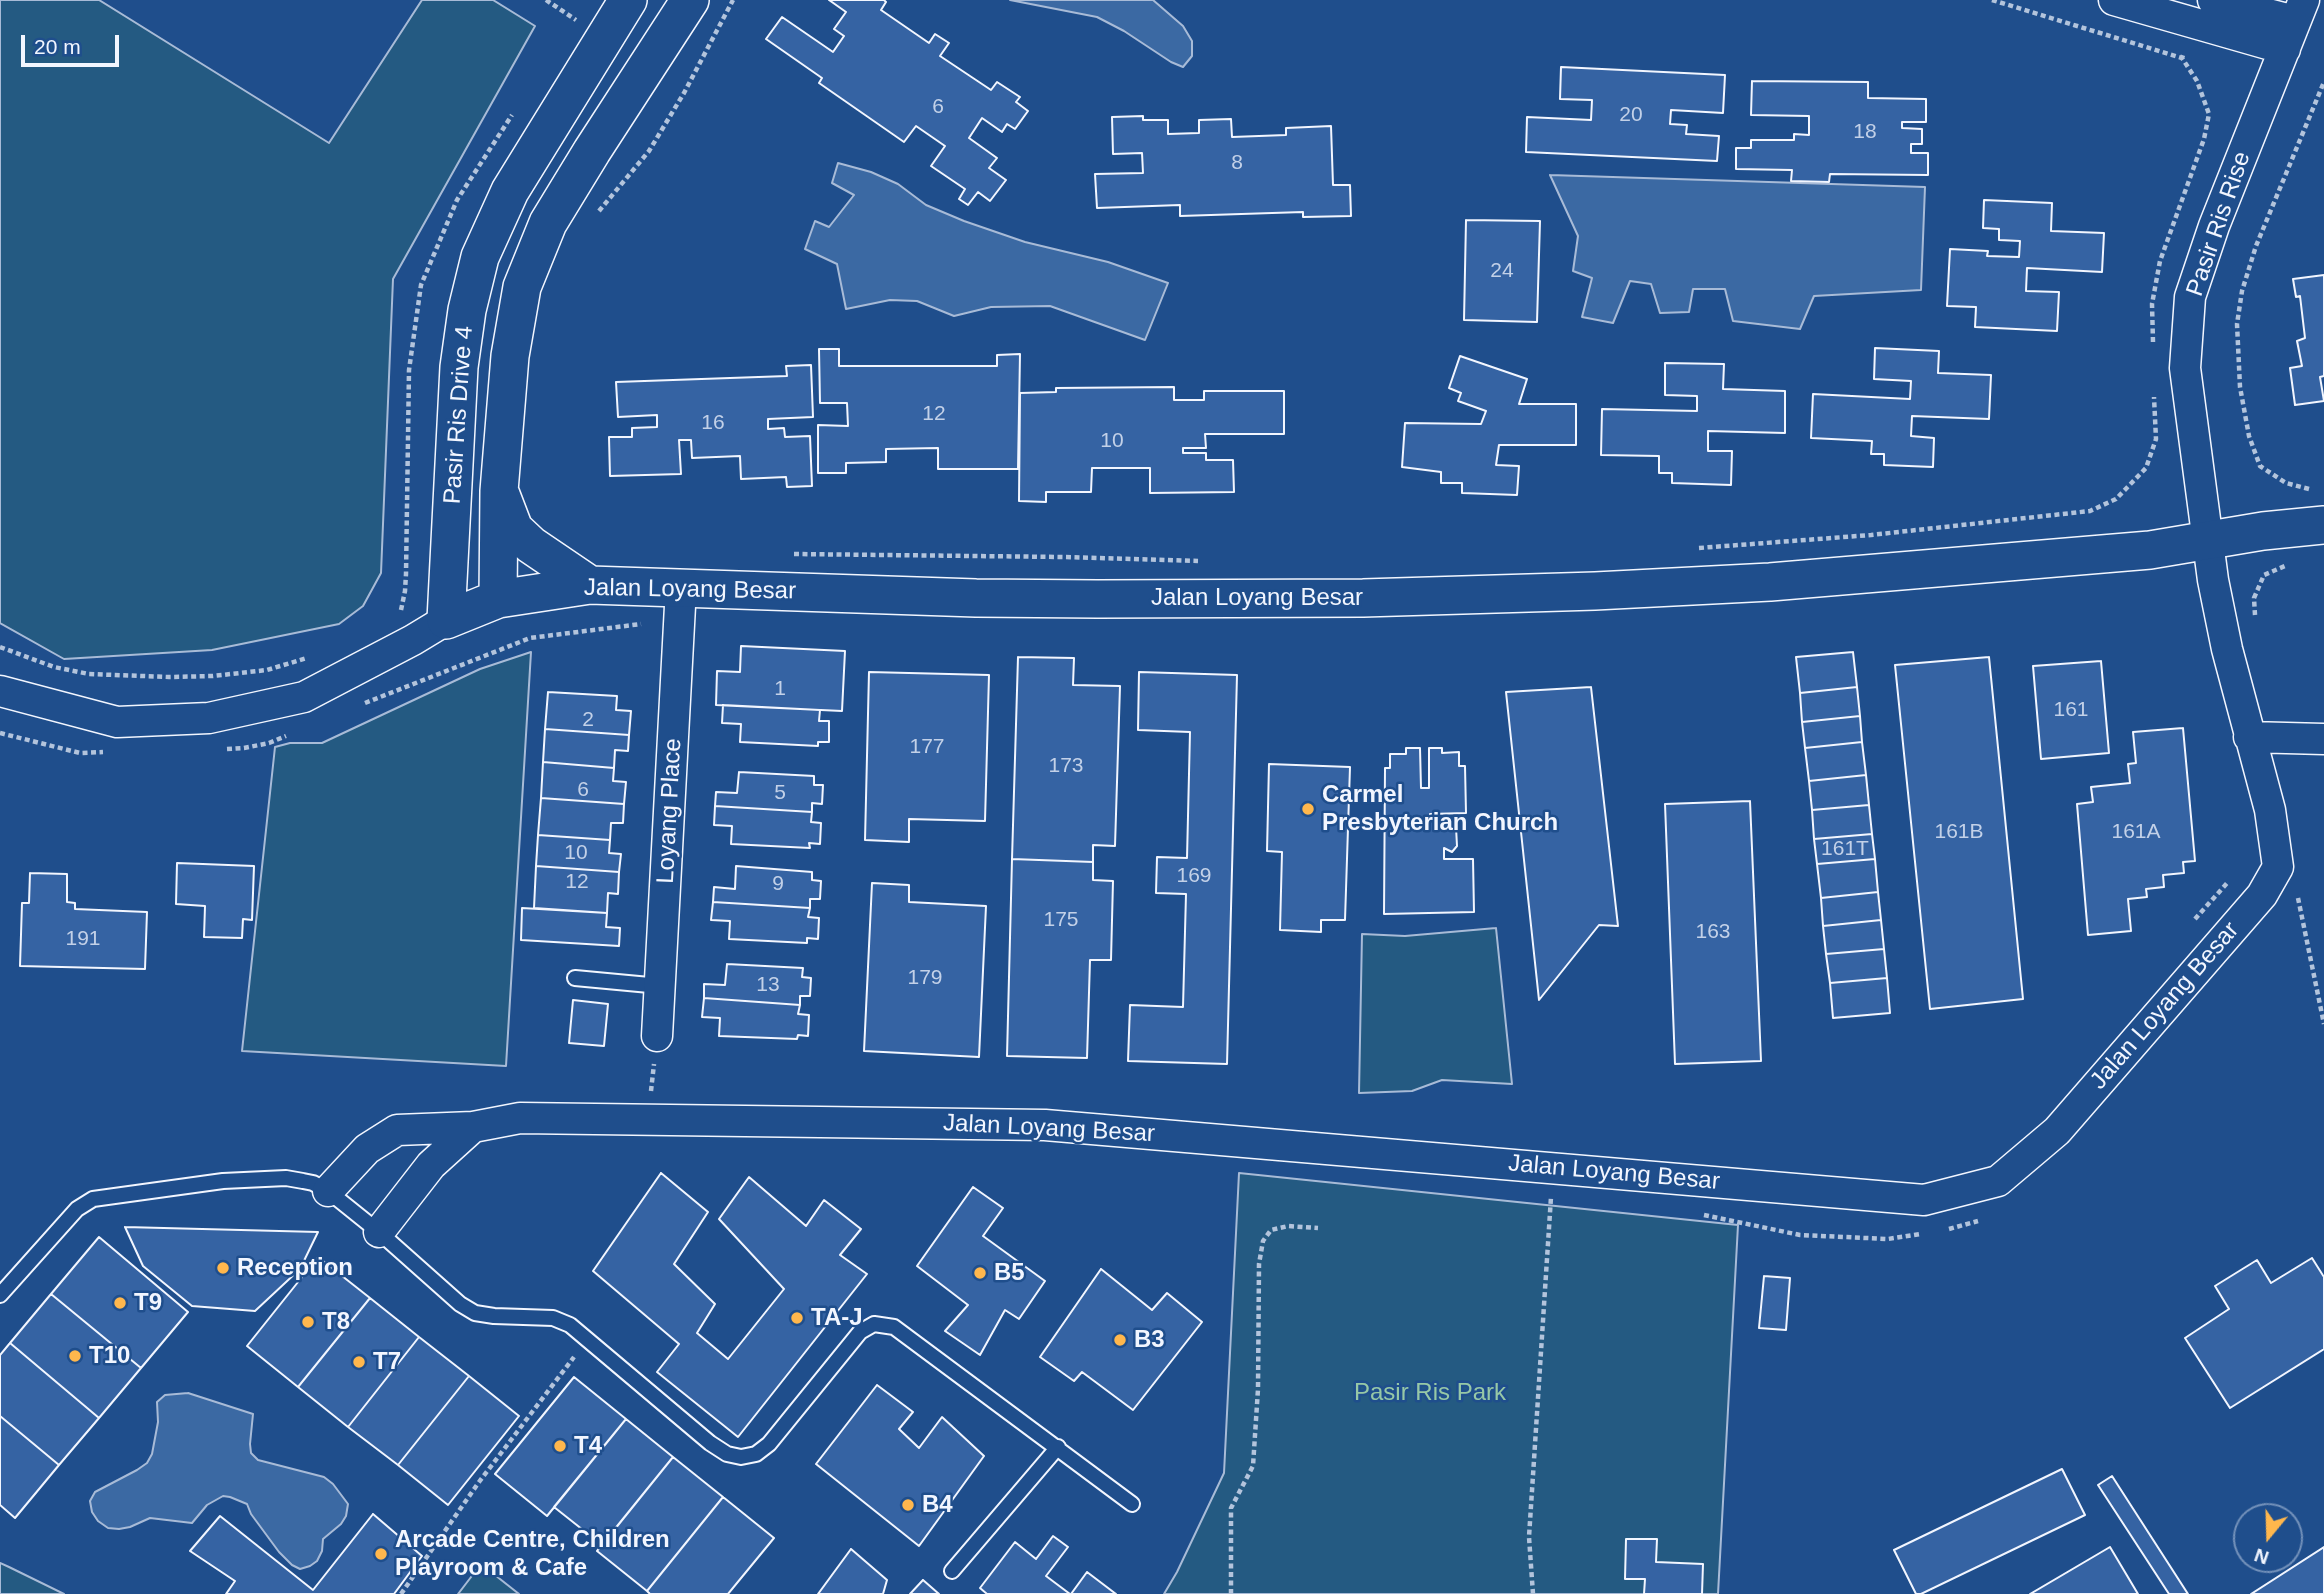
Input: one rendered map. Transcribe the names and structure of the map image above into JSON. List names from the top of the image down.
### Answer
{
  "streets": {
    "street": [
      "Pasir Ris Rise",
      "Pasir Ris Drive 4",
      "Jalan Loyang Besar",
      "Loyang Place"
    ]
  },
  "crossings": [
    ["Pasir Ris Rise", "Jalan Loyang Besar"],
    ["Pasir Ris Drive 4", "Jalan Loyang Besar"],
    ["Jalan Loyang Besar", "Loyang Place"]
  ],
  "parks": ["Pasir Ris Park"],
  "places": [
    "Carmel Presbyterian Church",
    "Reception",
    "B5",
    "T9",
    "TA-J",
    "T8",
    "B3",
    "T10",
    "T7",
    "T4",
    "B4",
    "Arcade Centre, Children Playroom & Cafe"
  ],
  "house_numbers": [
    "6",
    "20",
    "18",
    "8",
    "24",
    "12",
    "16",
    "10",
    "1",
    "161",
    "2",
    "177",
    "173",
    "6",
    "5",
    "161B",
    "161A",
    "161T",
    "10",
    "169",
    "12",
    "9",
    "175",
    "163",
    "191",
    "179",
    "13"
  ],
  "scale_bar": "20 m",
  "north": "bottom"
}
